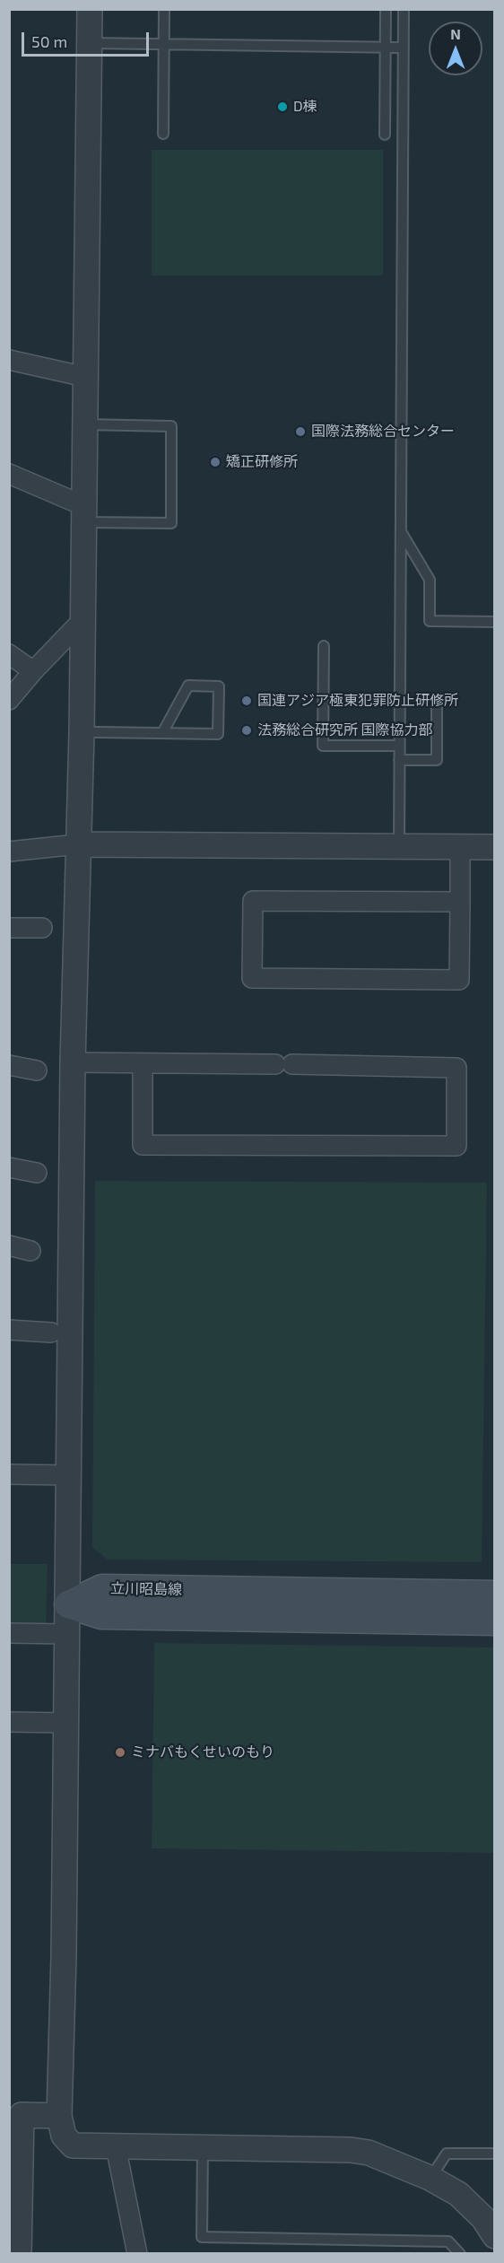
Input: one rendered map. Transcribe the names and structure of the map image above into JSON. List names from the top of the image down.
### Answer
{
  "streets": {
    "main road": ["立川昭島線"]
  },
  "places": [
    "D棟",
    "国際法務総合センター",
    "矯正研修所",
    "国連アジア極東犯罪防止研修所",
    "法務総合研究所 国際協力部",
    "ミナバもくせいのもり"
  ],
  "scale_bar": "50 m",
  "north": "top"
}
